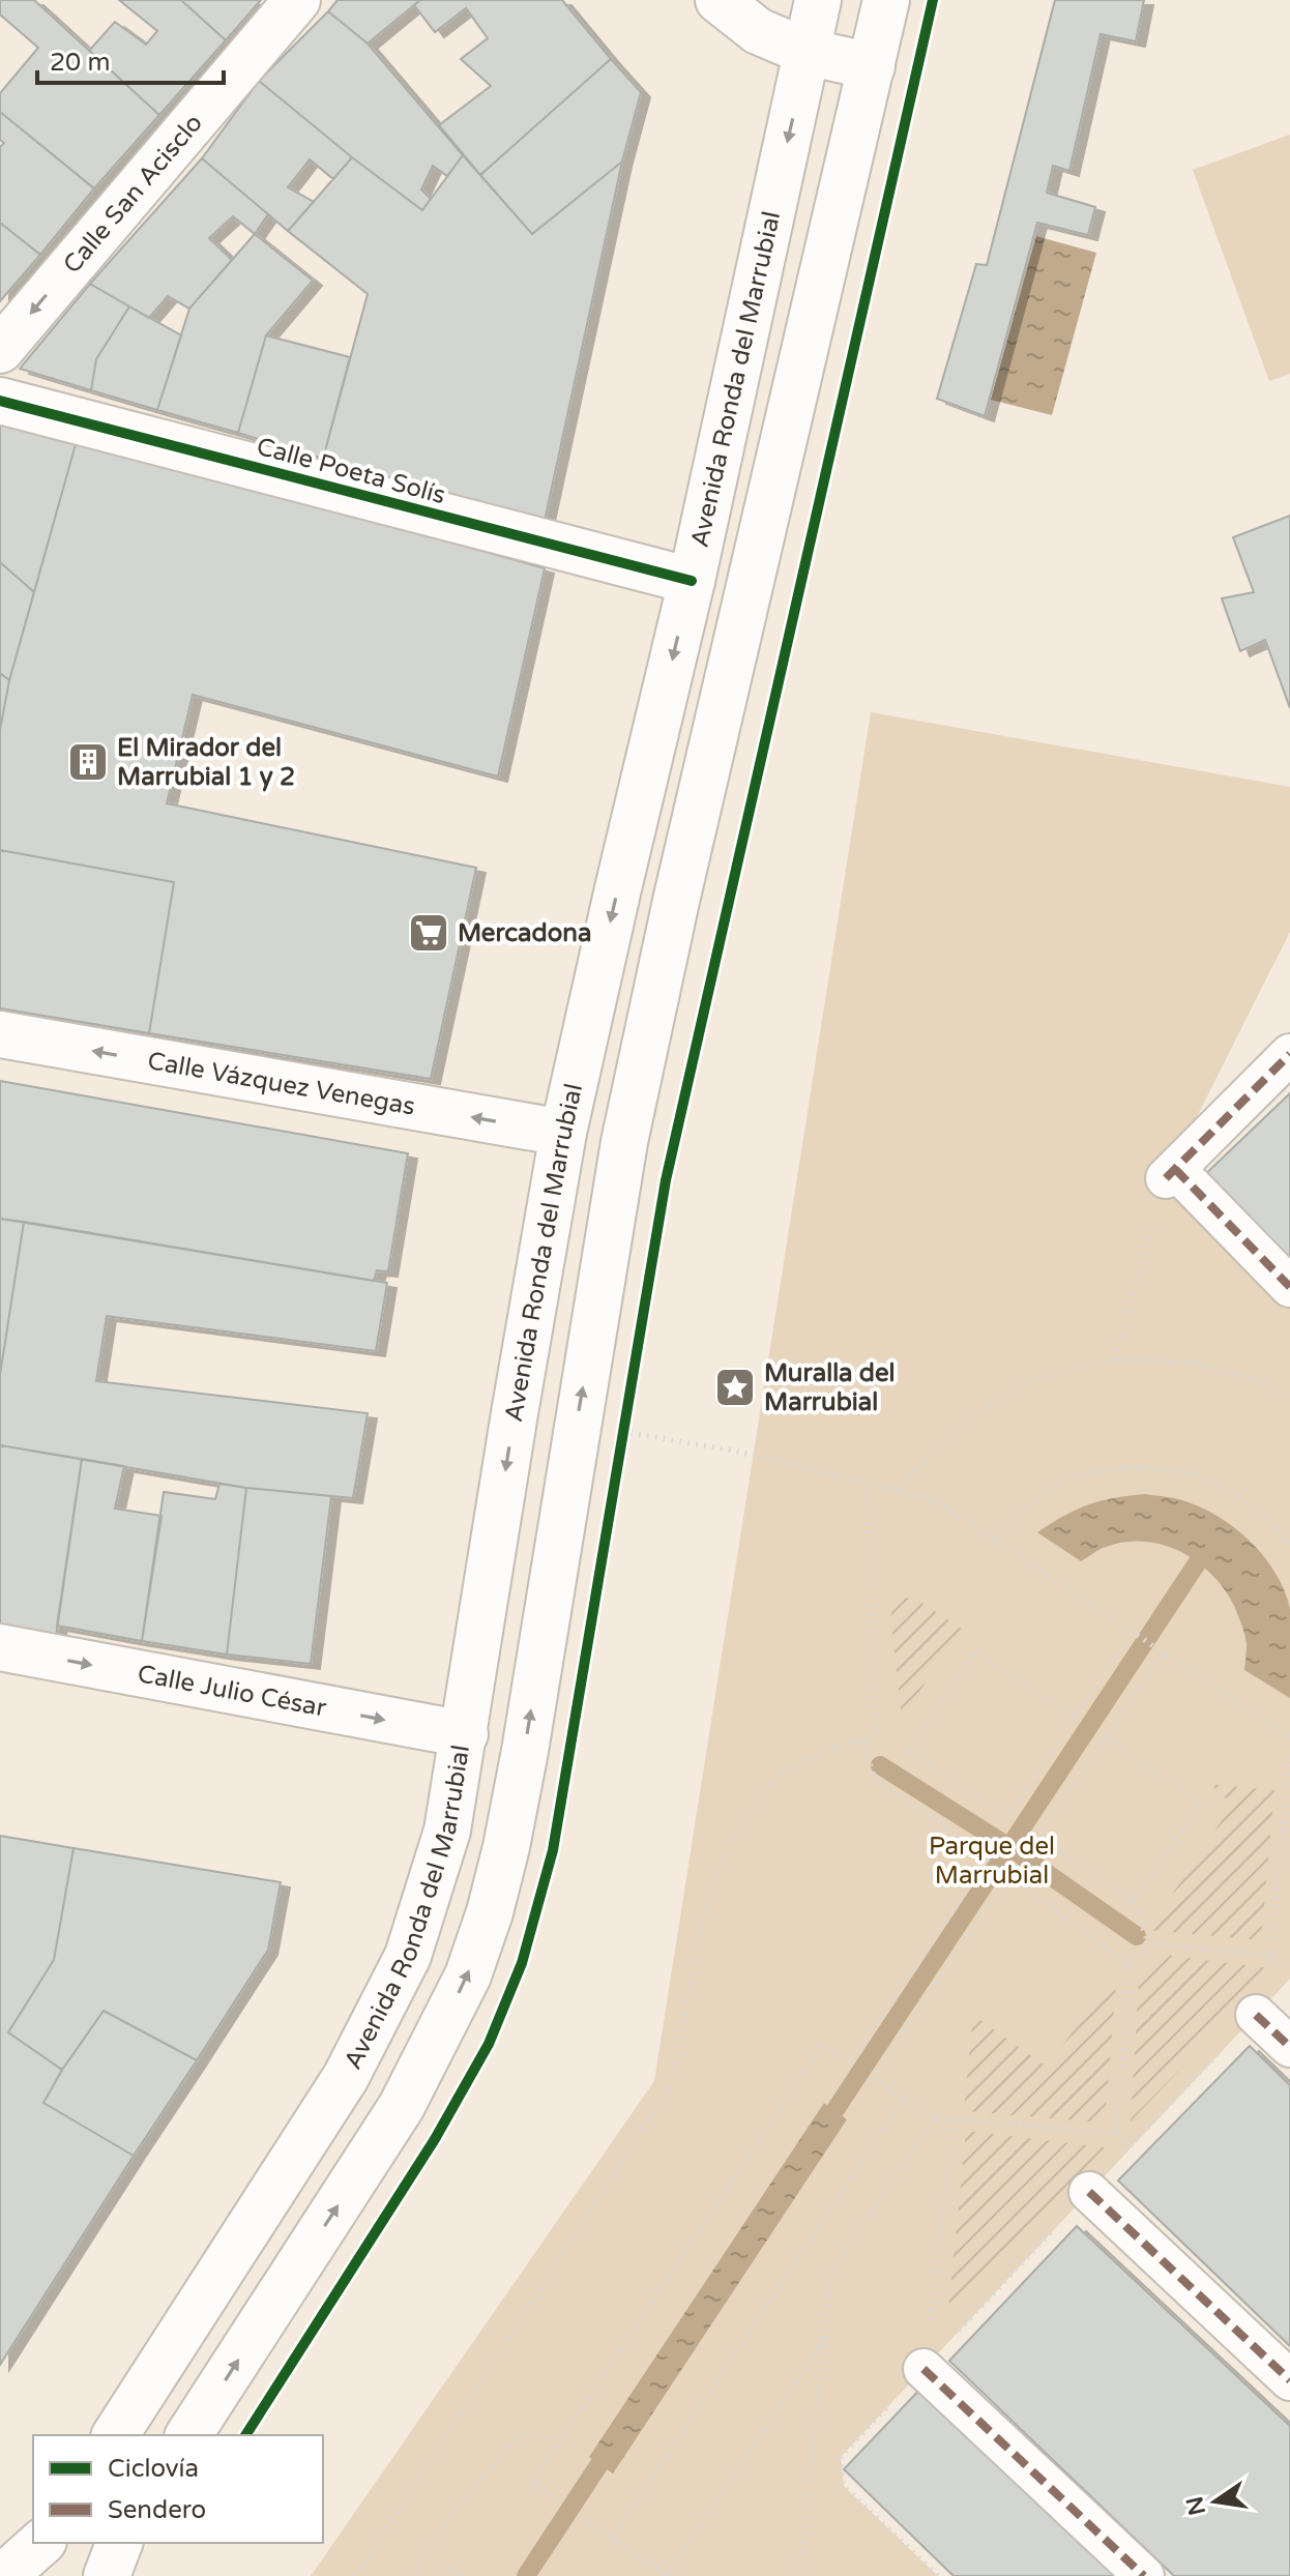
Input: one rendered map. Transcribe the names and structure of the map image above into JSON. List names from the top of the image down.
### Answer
{
  "streets": {
    "main road": [
      "Calle San Acisclo",
      "Avenida Ronda del Marrubial",
      "Calle Poeta Solís",
      "Calle Vázquez Venegas",
      "Calle Julio César"
    ]
  },
  "crossings": [
    ["Avenida Ronda del Marrubial", "Calle Poeta Solís"],
    ["Avenida Ronda del Marrubial", "Calle Vázquez Venegas"],
    ["Avenida Ronda del Marrubial", "Calle Julio César"]
  ],
  "one_way": ["Calle San Acisclo", "Calle Vázquez Venegas", "Calle Julio César"],
  "parks": ["Parque del Marrubial"],
  "places": {
    "building": ["El Mirador del Marrubial 1 y 2"],
    "supermarket": ["Mercadona"],
    "place": ["Muralla del Marrubial"]
  },
  "legend": ["Ciclovía", "Sendero"],
  "scale_bar": "20 m",
  "north": "left"
}
